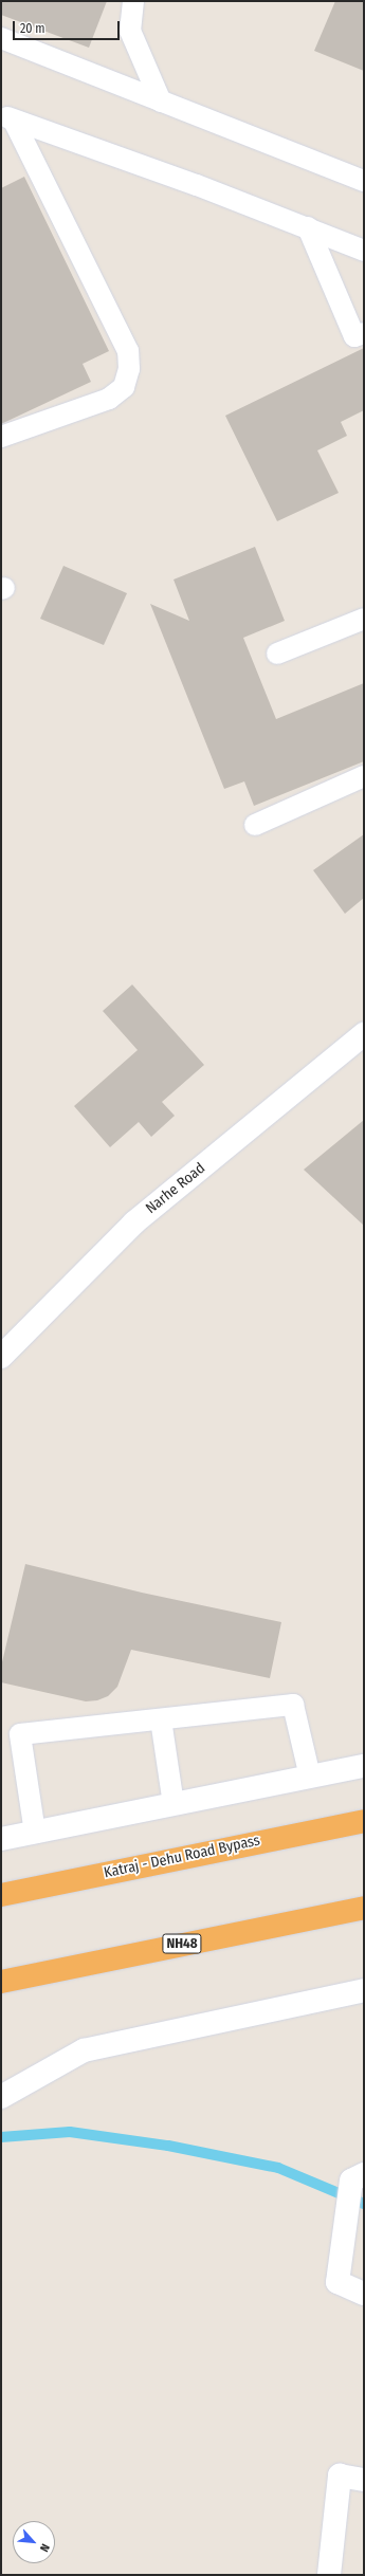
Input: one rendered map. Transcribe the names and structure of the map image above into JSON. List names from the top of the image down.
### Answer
{
  "streets": {
    "highway": ["Katraj - Dehu Road Bypass", "NH48"],
    "street": ["Narhe Road"]
  },
  "scale_bar": "20 m",
  "north": "bottom right"
}
